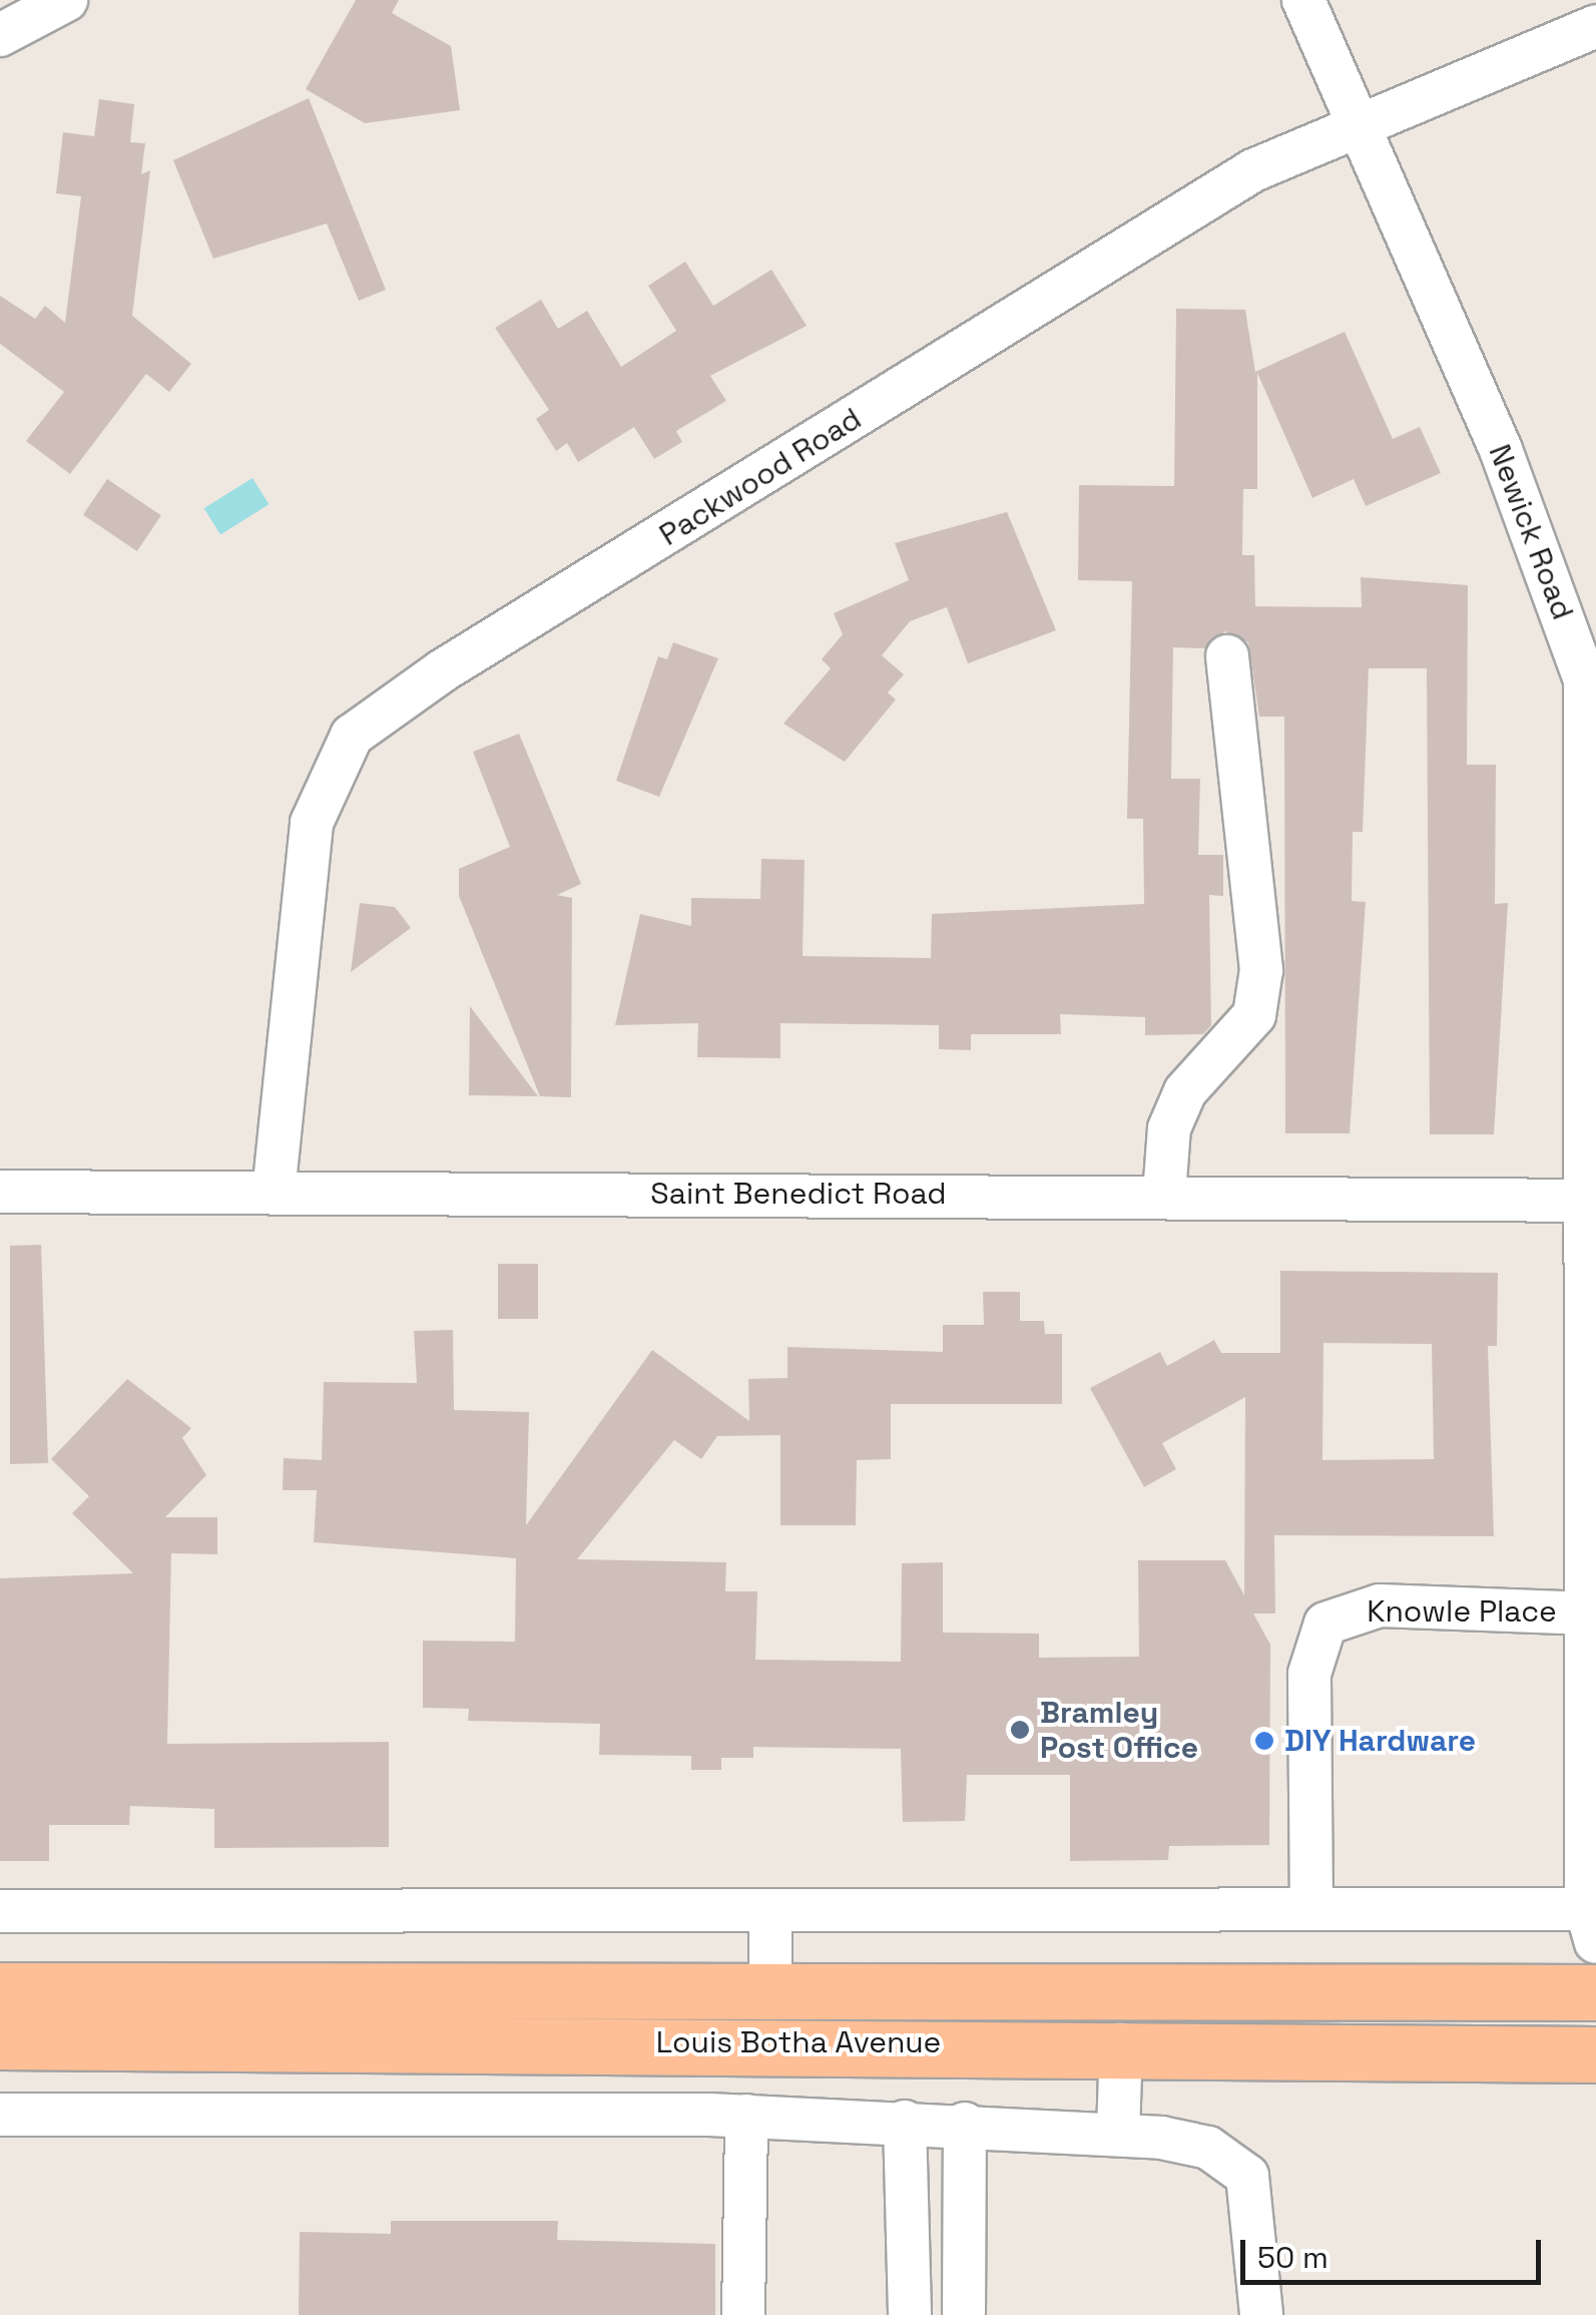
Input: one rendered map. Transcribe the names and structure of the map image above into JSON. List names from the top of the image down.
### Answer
{
  "streets": {
    "main road": ["Louis Botha Avenue"],
    "street": [
      "Packwood Road",
      "Newick Road",
      "Saint Benedict Road",
      "Knowle Place"
    ]
  },
  "crossings": [
    ["Packwood Road", "Newick Road"],
    ["Packwood Road", "Saint Benedict Road"],
    ["Newick Road", "Saint Benedict Road"],
    ["Newick Road", "Knowle Place"]
  ],
  "places": ["Bramley Post Office", "DIY Hardware"],
  "scale_bar": "50 m"
}
